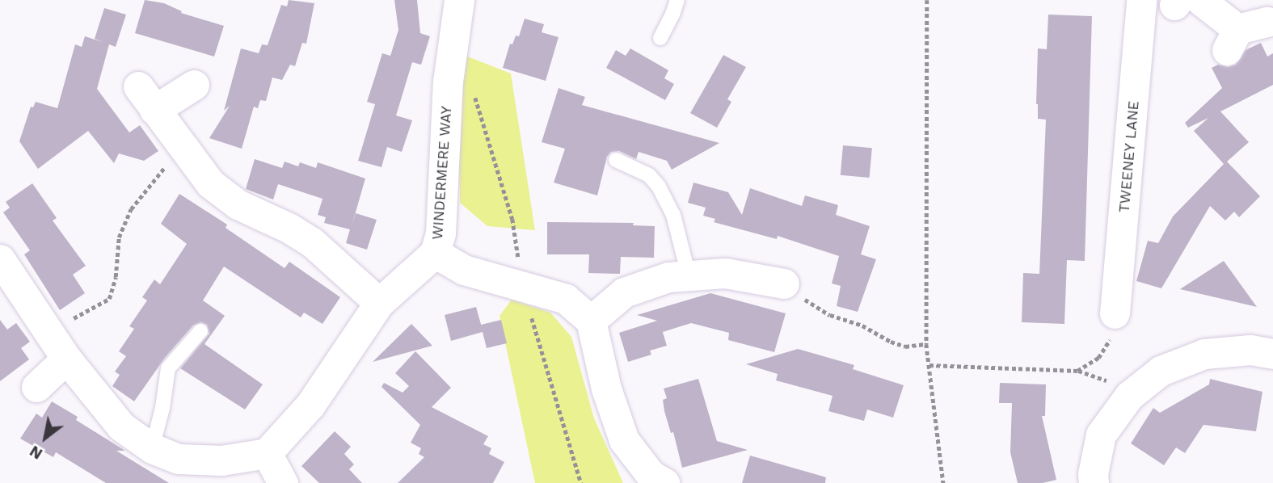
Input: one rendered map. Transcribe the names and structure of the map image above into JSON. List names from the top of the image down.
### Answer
{
  "streets": {
    "street": ["TWEENEY LANE", "WINDERMERE WAY"]
  },
  "north": "bottom left"
}
